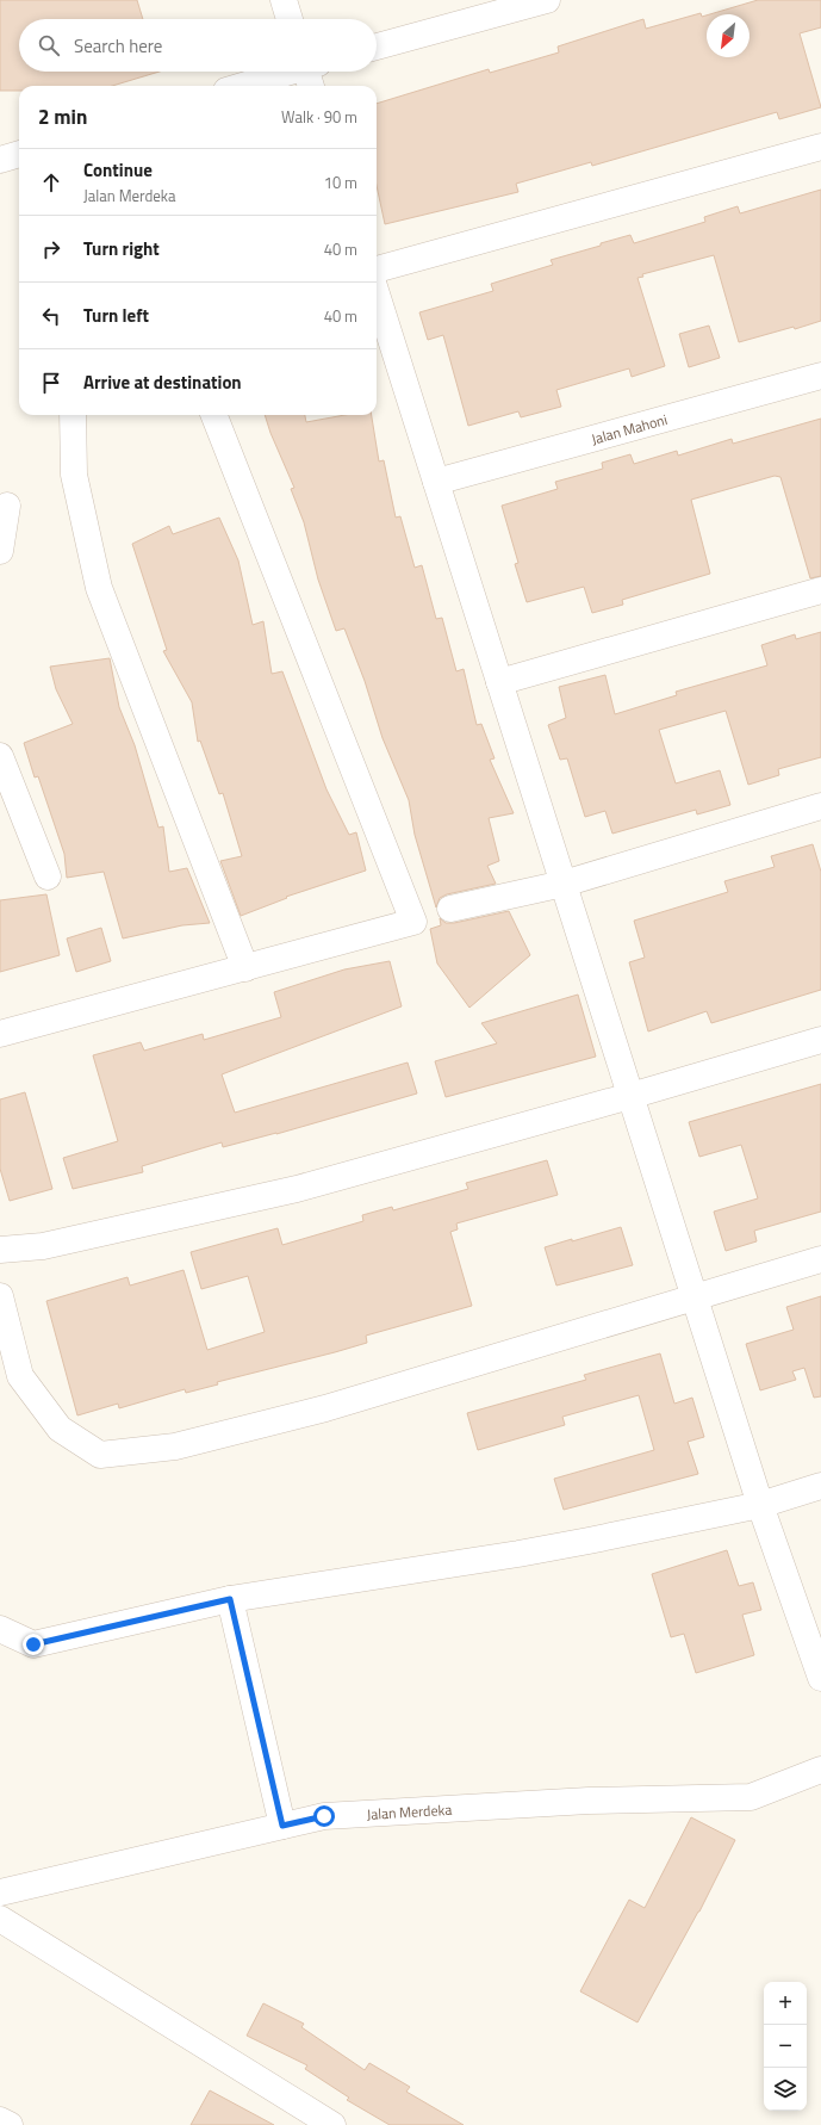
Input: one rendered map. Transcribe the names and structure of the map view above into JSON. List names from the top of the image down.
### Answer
{
  "streets": {
    "street": ["Jalan Mahoni", "Jalan Merdeka"]
  },
  "north": "bottom left",
  "page": {
    "search": "Search here",
    "heading": ["2 min", "Walk · 90 m"],
    "list": [
      ["Continue", "Jalan Merdeka", "10 m"],
      ["Turn right", "40 m"],
      ["Turn left", "40 m"],
      "Arrive at destination"
    ],
    "map_buttons": ["+", "−"]
  }
}
